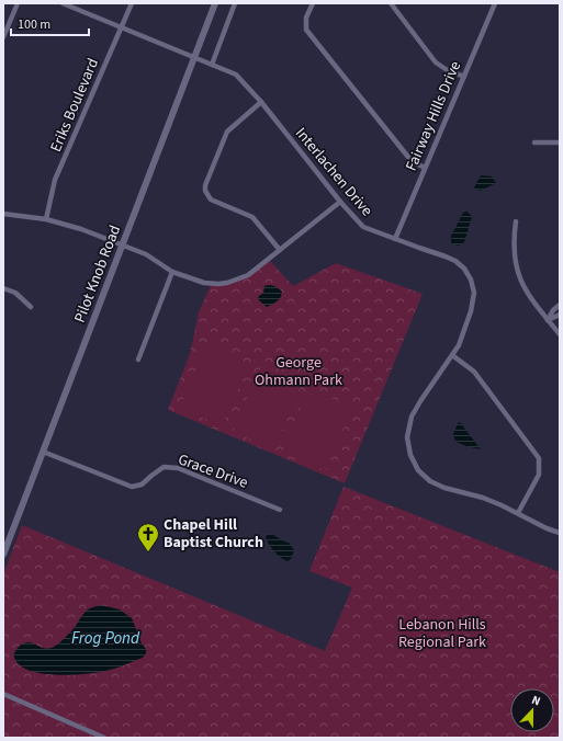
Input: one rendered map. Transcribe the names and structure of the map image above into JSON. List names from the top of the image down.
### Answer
{
  "streets": {
    "main road": ["Pilot Knob Road"],
    "street": [
      "Eriks Boulevard",
      "Fairway Hills Drive",
      "Interlachen Drive",
      "Grace Drive"
    ]
  },
  "crossings": [
    ["Eriks Boulevard", "Interlachen Drive"],
    ["Fairway Hills Drive", "Interlachen Drive"],
    ["Interlachen Drive", "Pilot Knob Road"],
    ["Pilot Knob Road", "Grace Drive"]
  ],
  "water": ["Frog Pond"],
  "parks": ["George Ohmann Park", "Lebanon Hills Regional Park"],
  "places": {
    "church": ["Chapel Hill Baptist Church"]
  },
  "scale_bar": "100 m",
  "north": "top"
}
